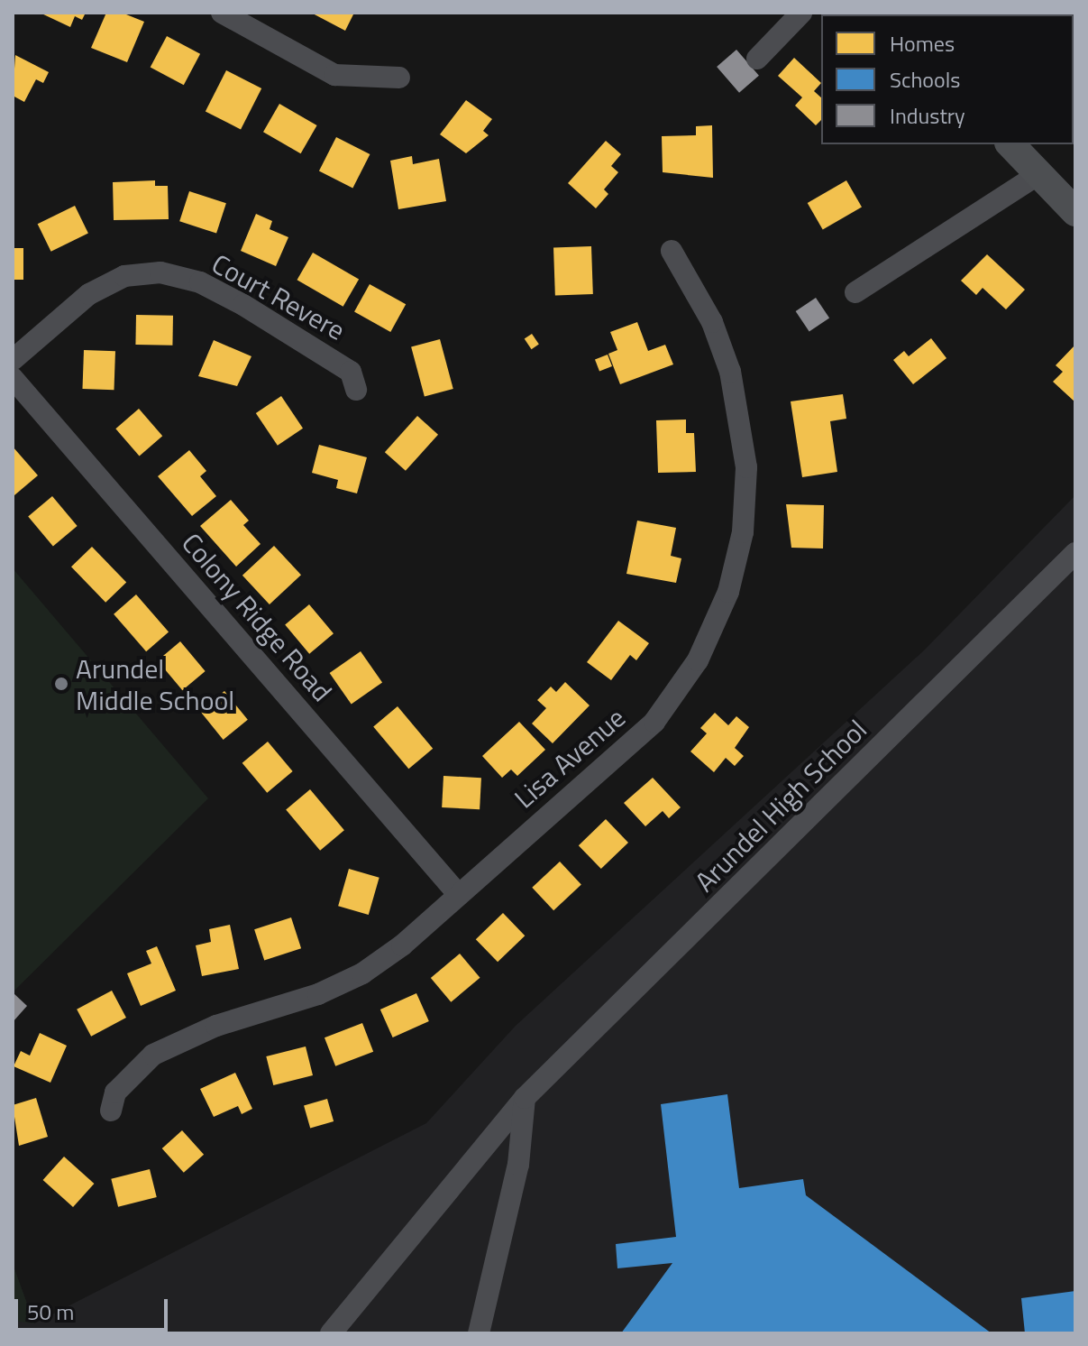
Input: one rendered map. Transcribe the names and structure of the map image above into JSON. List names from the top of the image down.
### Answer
{
  "streets": {
    "street": [
      "Court Revere",
      "Colony Ridge Road",
      "Lisa Avenue",
      "Arundel High School"
    ]
  },
  "crossings": [
    ["Colony Ridge Road", "Lisa Avenue"]
  ],
  "places": ["Arundel Middle School"],
  "legend": ["Homes", "Schools", "Industry"],
  "scale_bar": "50 m"
}
